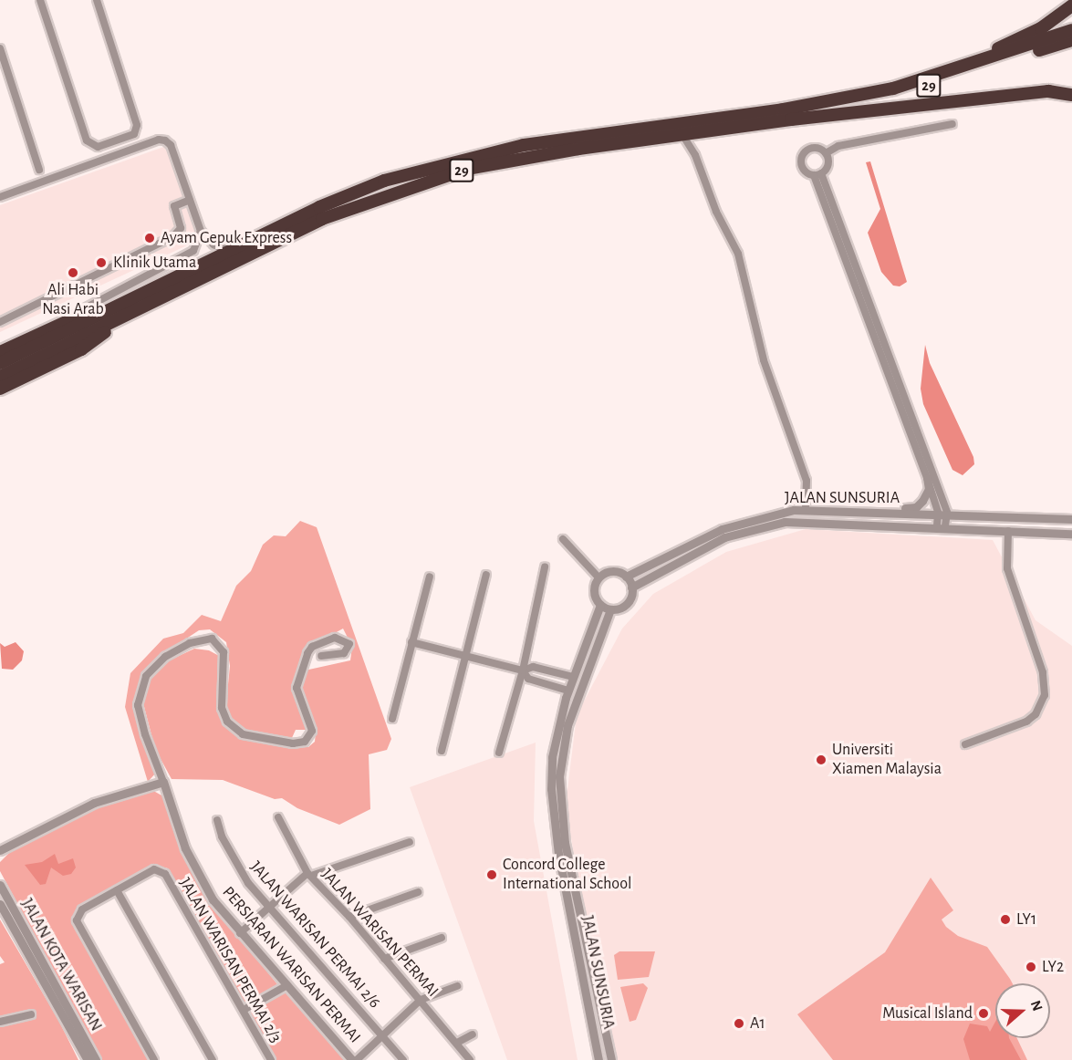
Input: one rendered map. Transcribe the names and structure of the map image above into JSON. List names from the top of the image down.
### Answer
{
  "streets": {
    "highway": ["29"],
    "street": [
      "JALAN SUNSURIA",
      "JALAN WARISAN PERMAI",
      "JALAN WARISAN PERMAI 2/6",
      "JALAN WARISAN PERMAI 2/3",
      "JALAN KOTA WARISAN",
      "PERSIARAN WARISAN PERMAI"
    ]
  },
  "places": [
    "Ayam Gepuk Express",
    "Klinik Utama",
    "Ali Habi Nasi Arab",
    "Universiti Xiamen Malaysia",
    "Concord College International School",
    "LY1",
    "LY2",
    "Musical Island",
    "A1"
  ],
  "north": "right"
}
